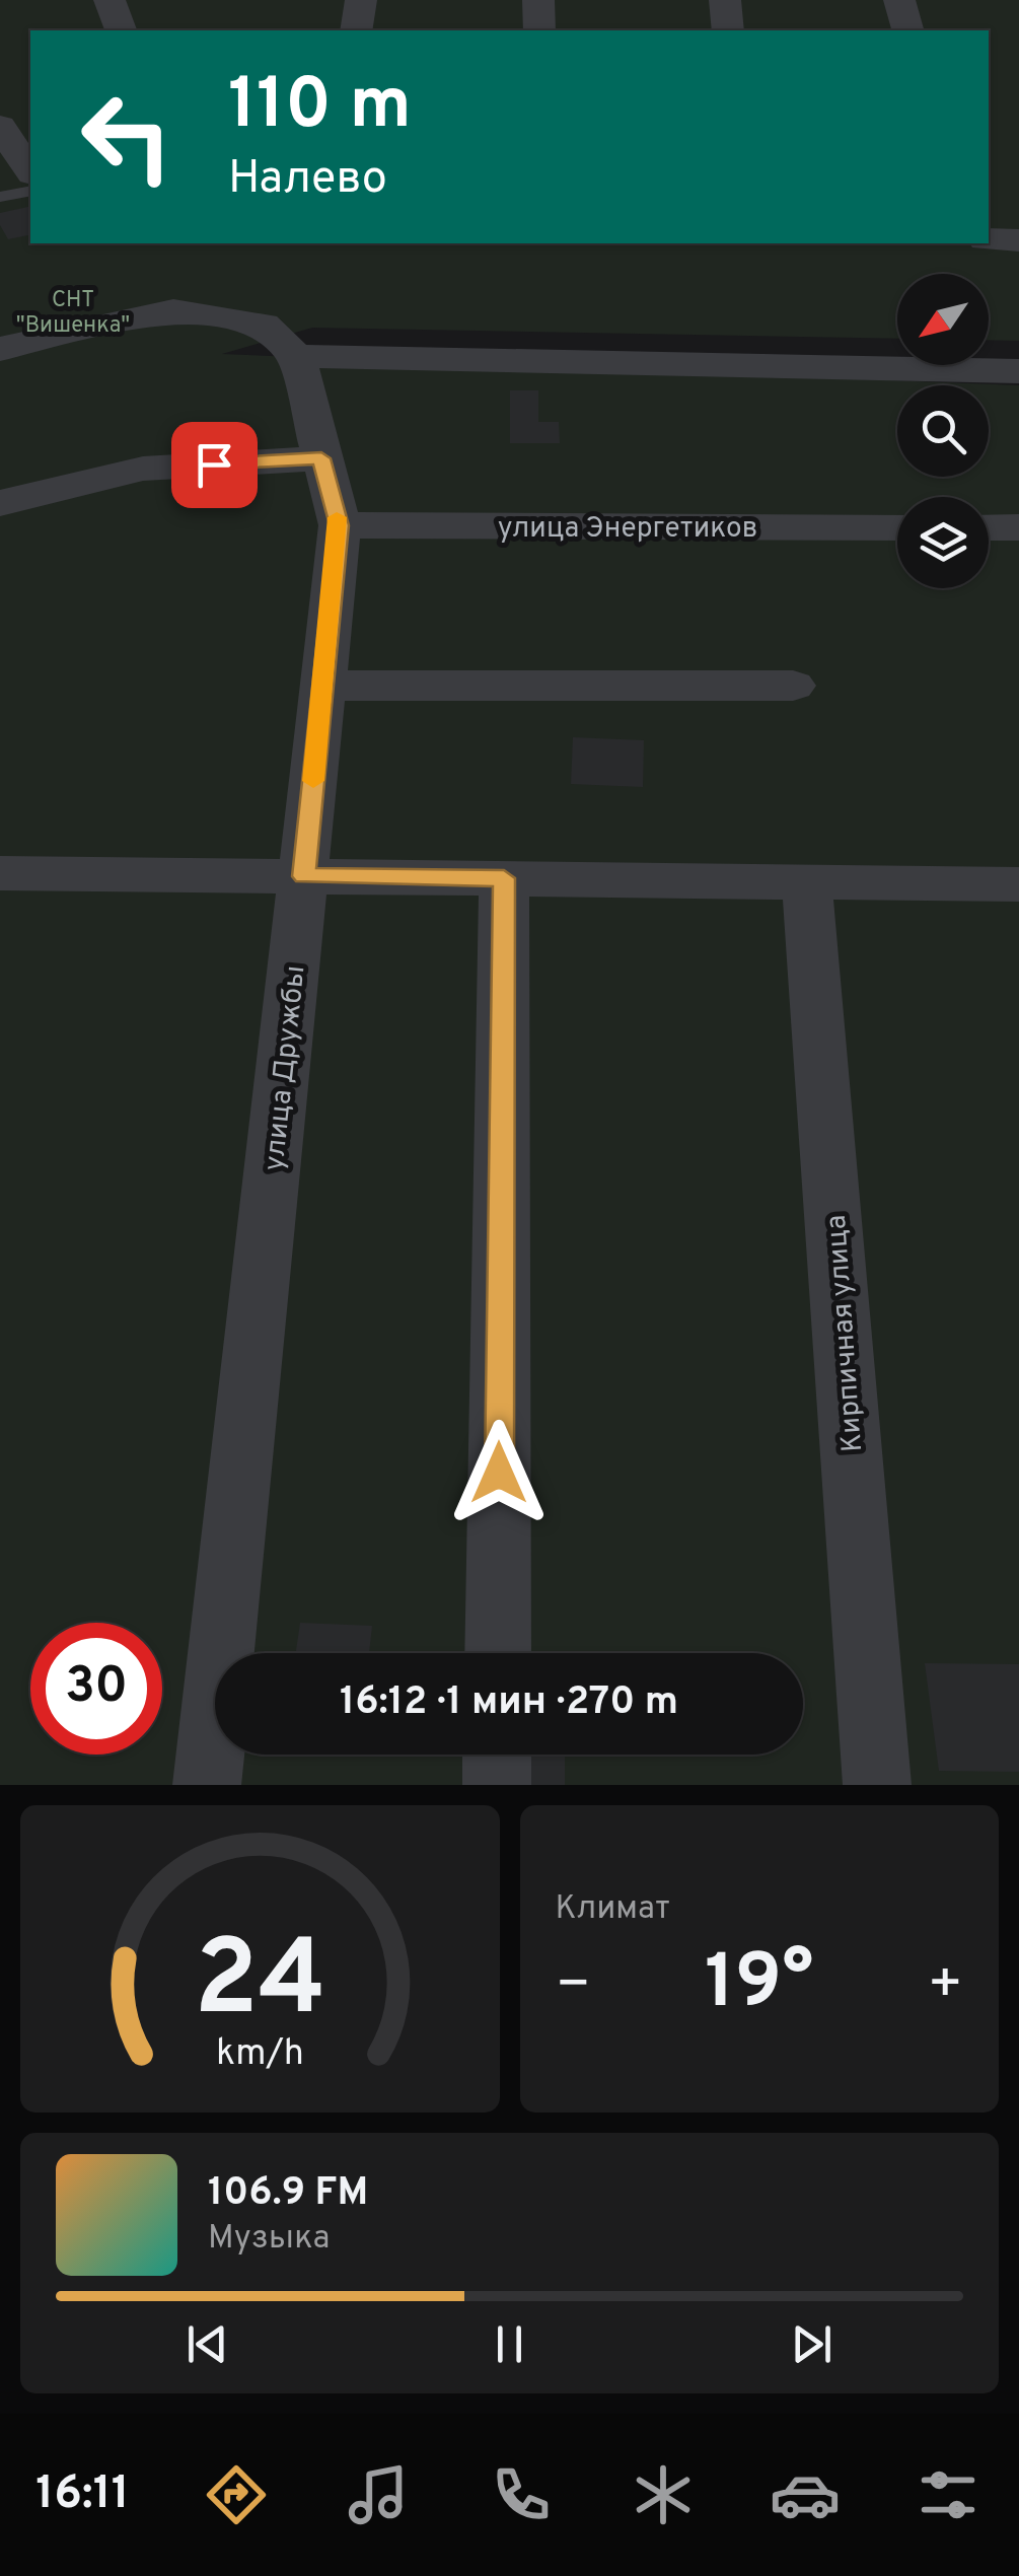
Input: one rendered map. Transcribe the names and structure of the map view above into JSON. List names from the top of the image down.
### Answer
{
  "streets": {
    "street": ["улица Энергетиков", "улица Дружбы", "Кирпичная улица"]
  },
  "crossings": [
    ["улица Энергетиков", "улица Дружбы"]
  ],
  "parks": ["СНТ \"Вишенка\""],
  "north": "bottom left",
  "page": {
    "turn": ["110 m", "Налево"],
    "limit": "30",
    "trip": "16:12 · 1 мин · 270 m",
    "tile": "Климат",
    "heat": ["−", "19°", "+"],
    "song": ["106.9 FM", "Музыка"],
    "tabs": "16:11",
    "gauge": ["24", "km/h"]
  }
}
